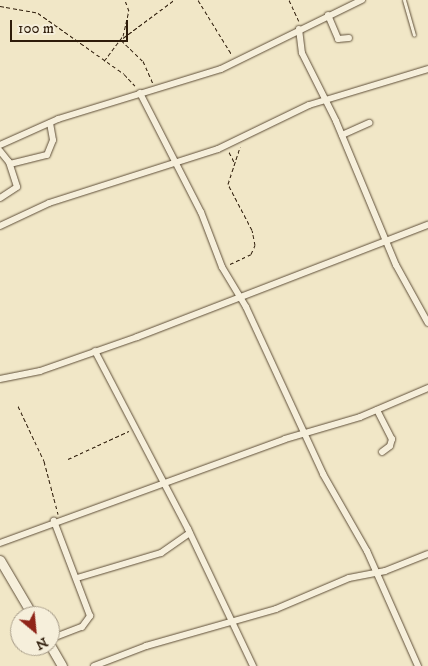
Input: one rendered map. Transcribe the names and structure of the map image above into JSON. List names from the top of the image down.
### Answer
{
  "scale_bar": "100 m",
  "north": "bottom right"
}
